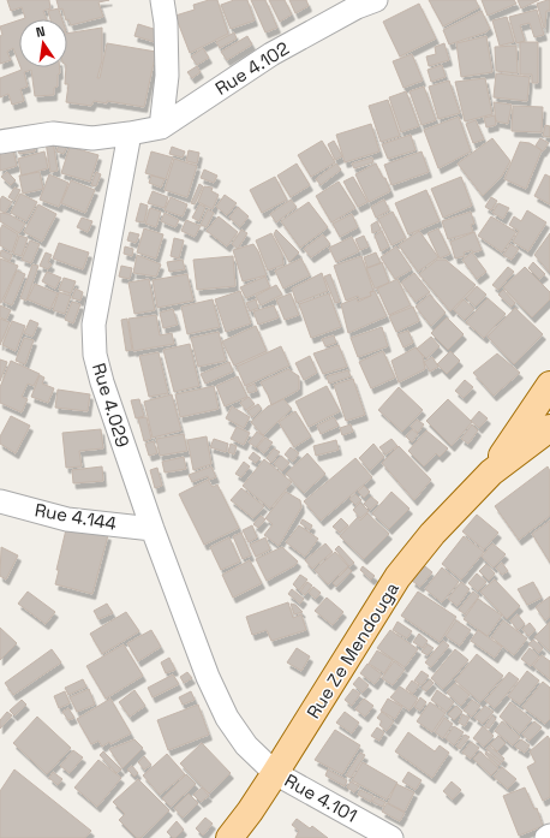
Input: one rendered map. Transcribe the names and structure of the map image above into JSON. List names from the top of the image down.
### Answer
{
  "streets": {
    "main road": ["Rue Ze Mendouga"],
    "street": [
      "Rue 4.102",
      "Rue 4.029",
      "Rue 4.144",
      "Rue 4.101"
    ]
  },
  "crossings": [
    ["Rue 4.102", "Rue 4.029"],
    ["Rue 4.029", "Rue 4.144"],
    ["Rue 4.029", "Rue Ze Mendouga"],
    ["Rue 4.029", "Rue 4.101"],
    ["Rue Ze Mendouga", "Rue 4.101"]
  ],
  "north": "top"
}
